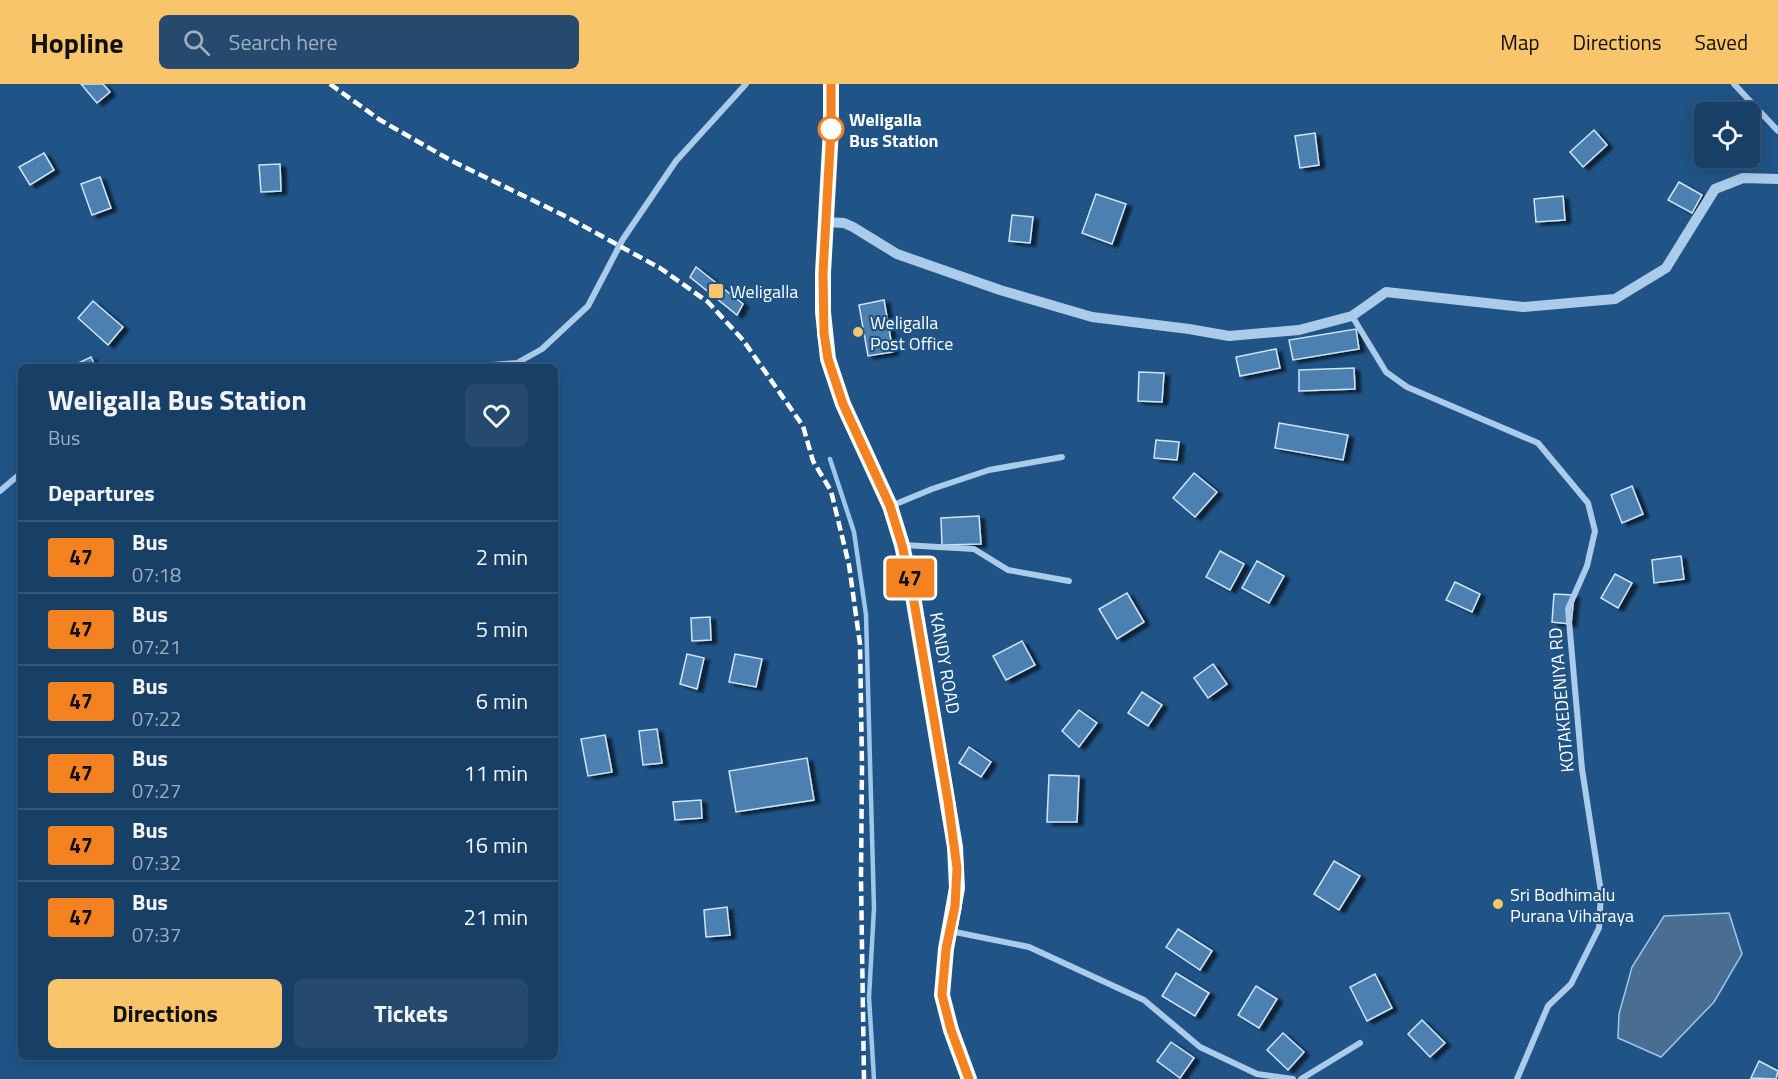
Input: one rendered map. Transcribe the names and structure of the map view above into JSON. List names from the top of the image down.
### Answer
{
  "streets": {
    "highway": ["KANDY ROAD"],
    "street": ["KOTAKEDENIYA RD"]
  },
  "places": {
    "other": ["Weligalla Bus Station", "Weligalla Post Office", "Sri Bodhimalu Purana Viharaya"],
    "transit": ["Weligalla"]
  },
  "lines": ["bus line 47"],
  "page": {
    "header": "Hopline",
    "search": "Search here",
    "nav": ["Map", "Directions", "Saved"],
    "on_map": "47",
    "heading": [
      ["Weligalla Bus Station", "Bus"],
      "Departures"
    ],
    "list": [
      {
        "mark": "47",
        "name": "Bus",
        "note": "07:18",
        "value": "2 min"
      },
      {
        "mark": "47",
        "name": "Bus",
        "note": "07:21",
        "value": "5 min"
      },
      {
        "mark": "47",
        "name": "Bus",
        "note": "07:22",
        "value": "6 min"
      },
      {
        "mark": "47",
        "name": "Bus",
        "note": "07:27",
        "value": "11 min"
      },
      {
        "mark": "47",
        "name": "Bus",
        "note": "07:32",
        "value": "16 min"
      },
      {
        "mark": "47",
        "name": "Bus",
        "note": "07:37",
        "value": "21 min"
      }
    ],
    "buttons": ["Directions", "Tickets"]
  }
}
